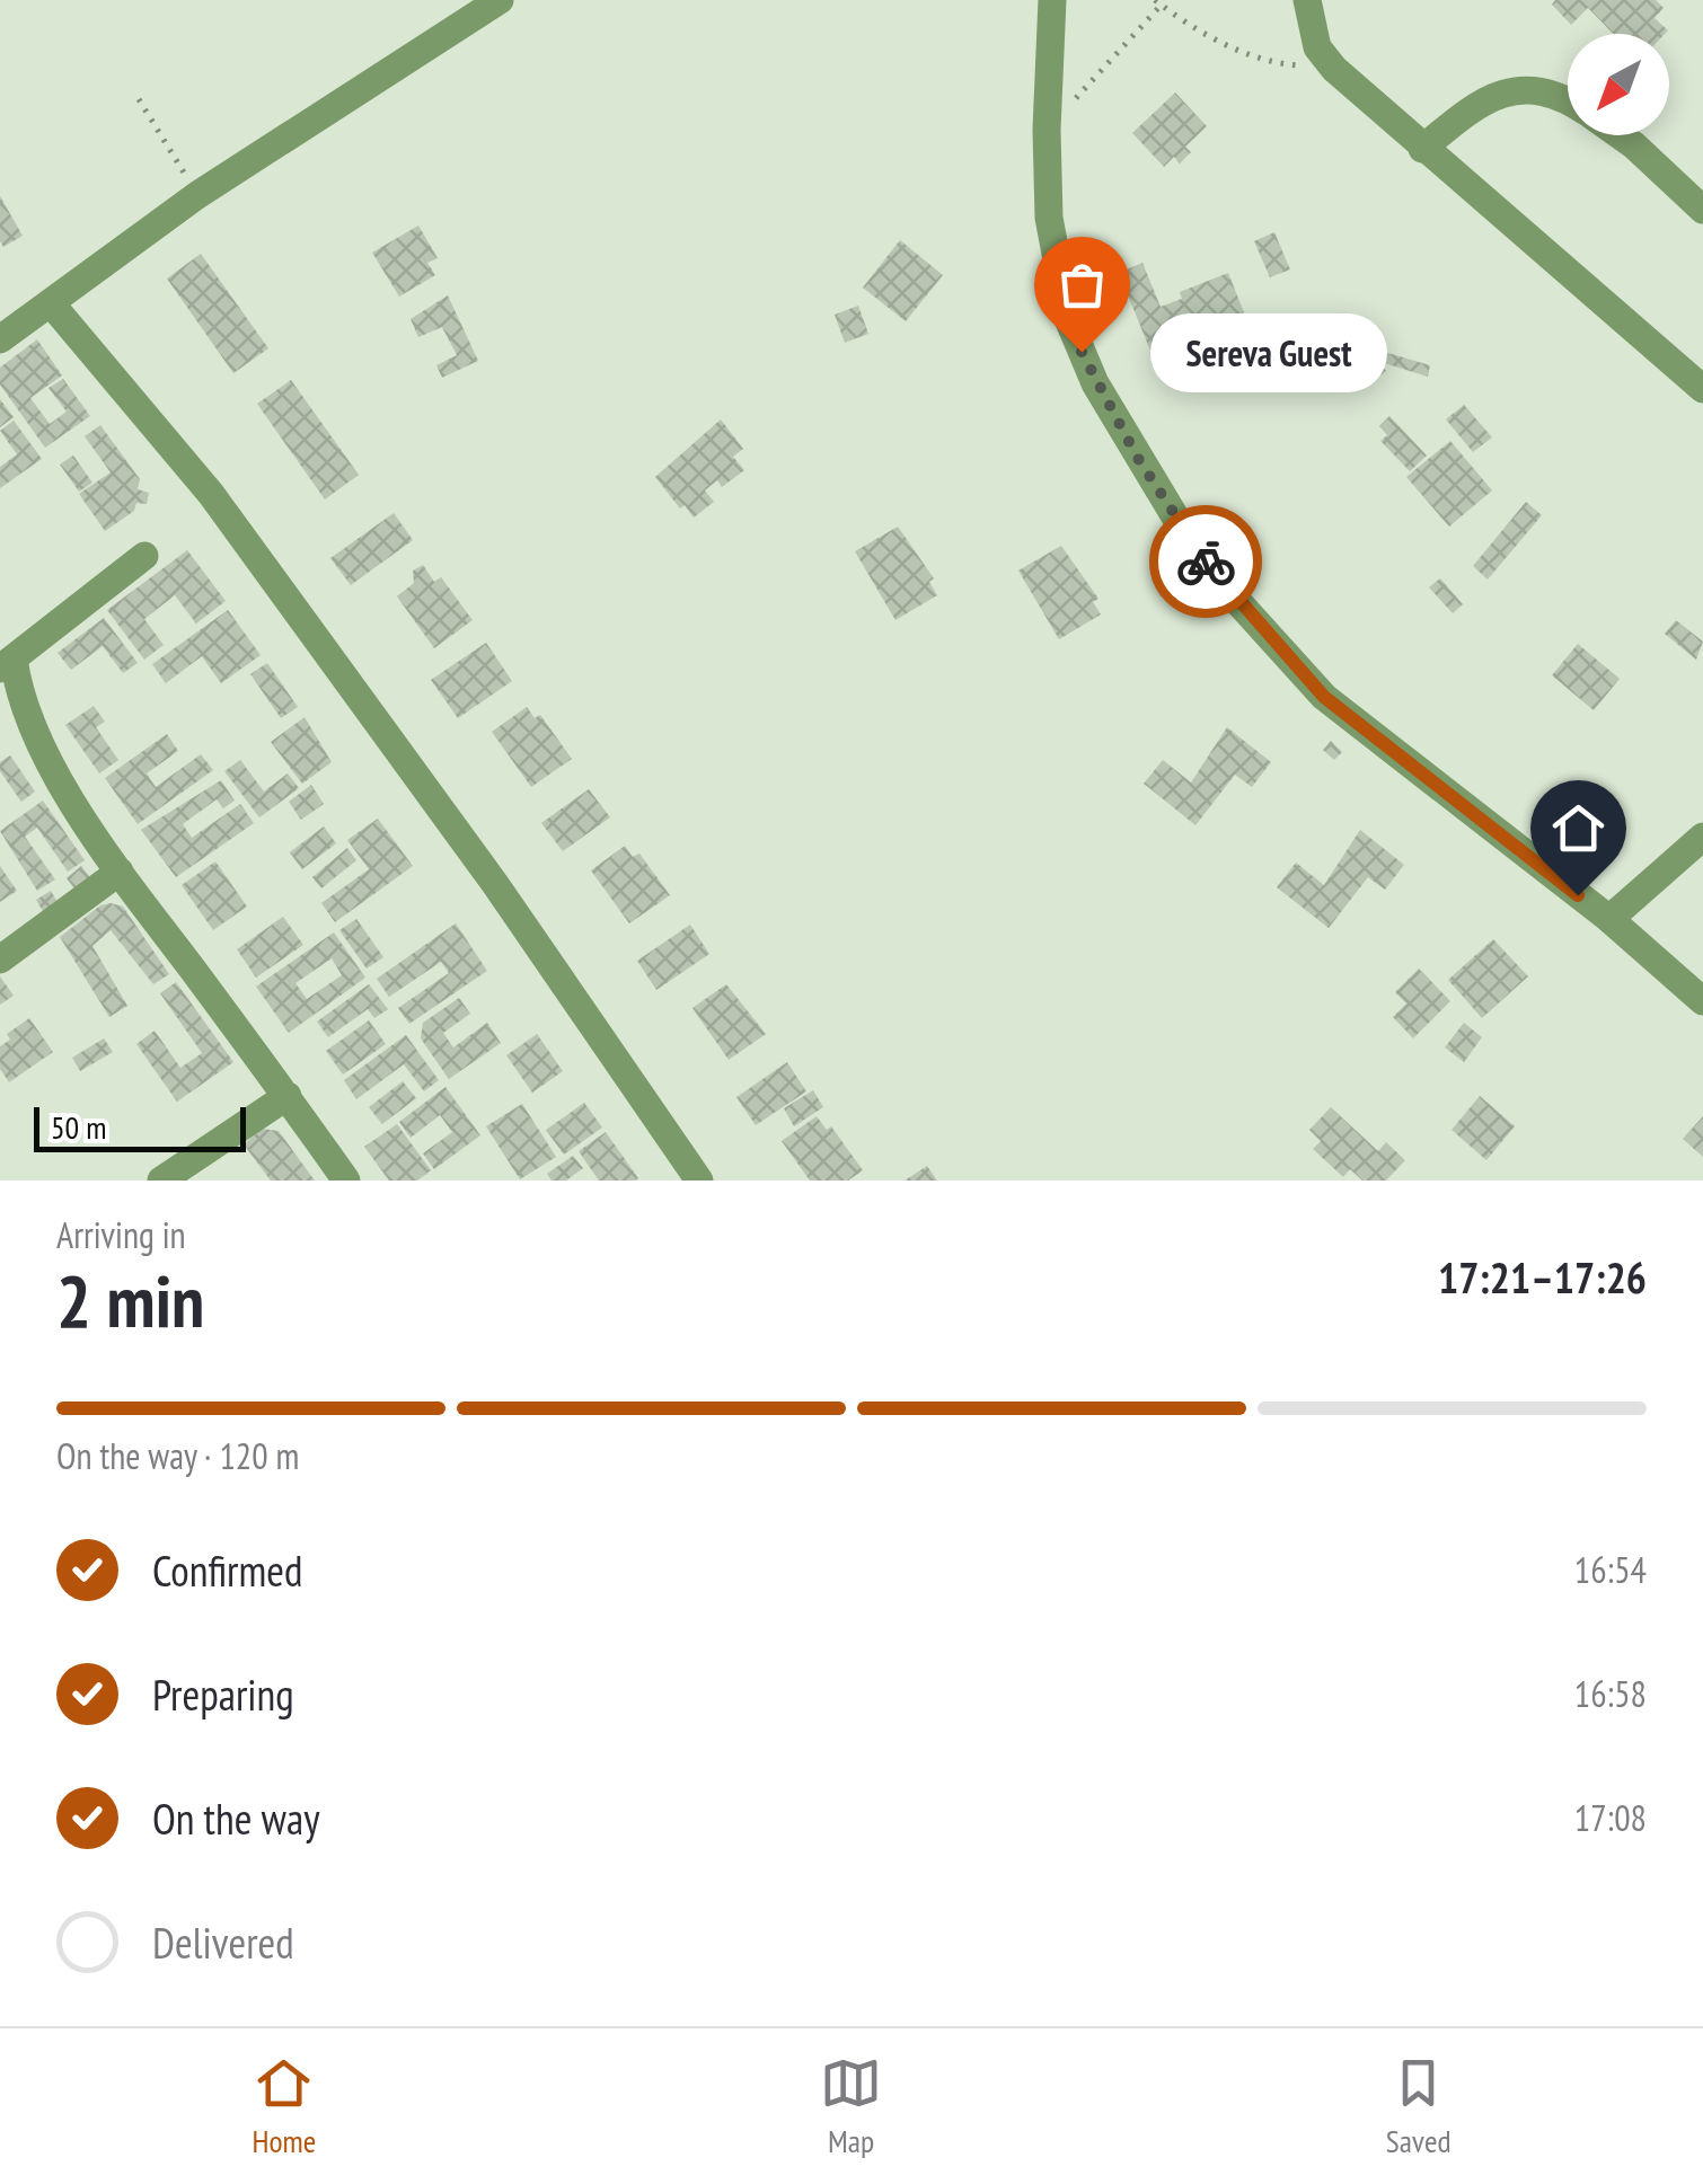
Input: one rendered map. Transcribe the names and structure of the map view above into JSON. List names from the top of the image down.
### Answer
{
  "places": ["Sereva Guest"],
  "scale_bar": "50 m",
  "north": "bottom left",
  "page": {
    "bubble": "Sereva Guest",
    "scale": "50 m",
    "heading": ["2 min", "Arriving in", "17:21–17:26"],
    "bar": "On the way · 120 m",
    "list": [
      ["Confirmed", "16:54"],
      ["Preparing", "16:58"],
      ["On the way", "17:08"],
      "Delivered"
    ],
    "tabs": ["Home", "Map", "Saved"]
  }
}
